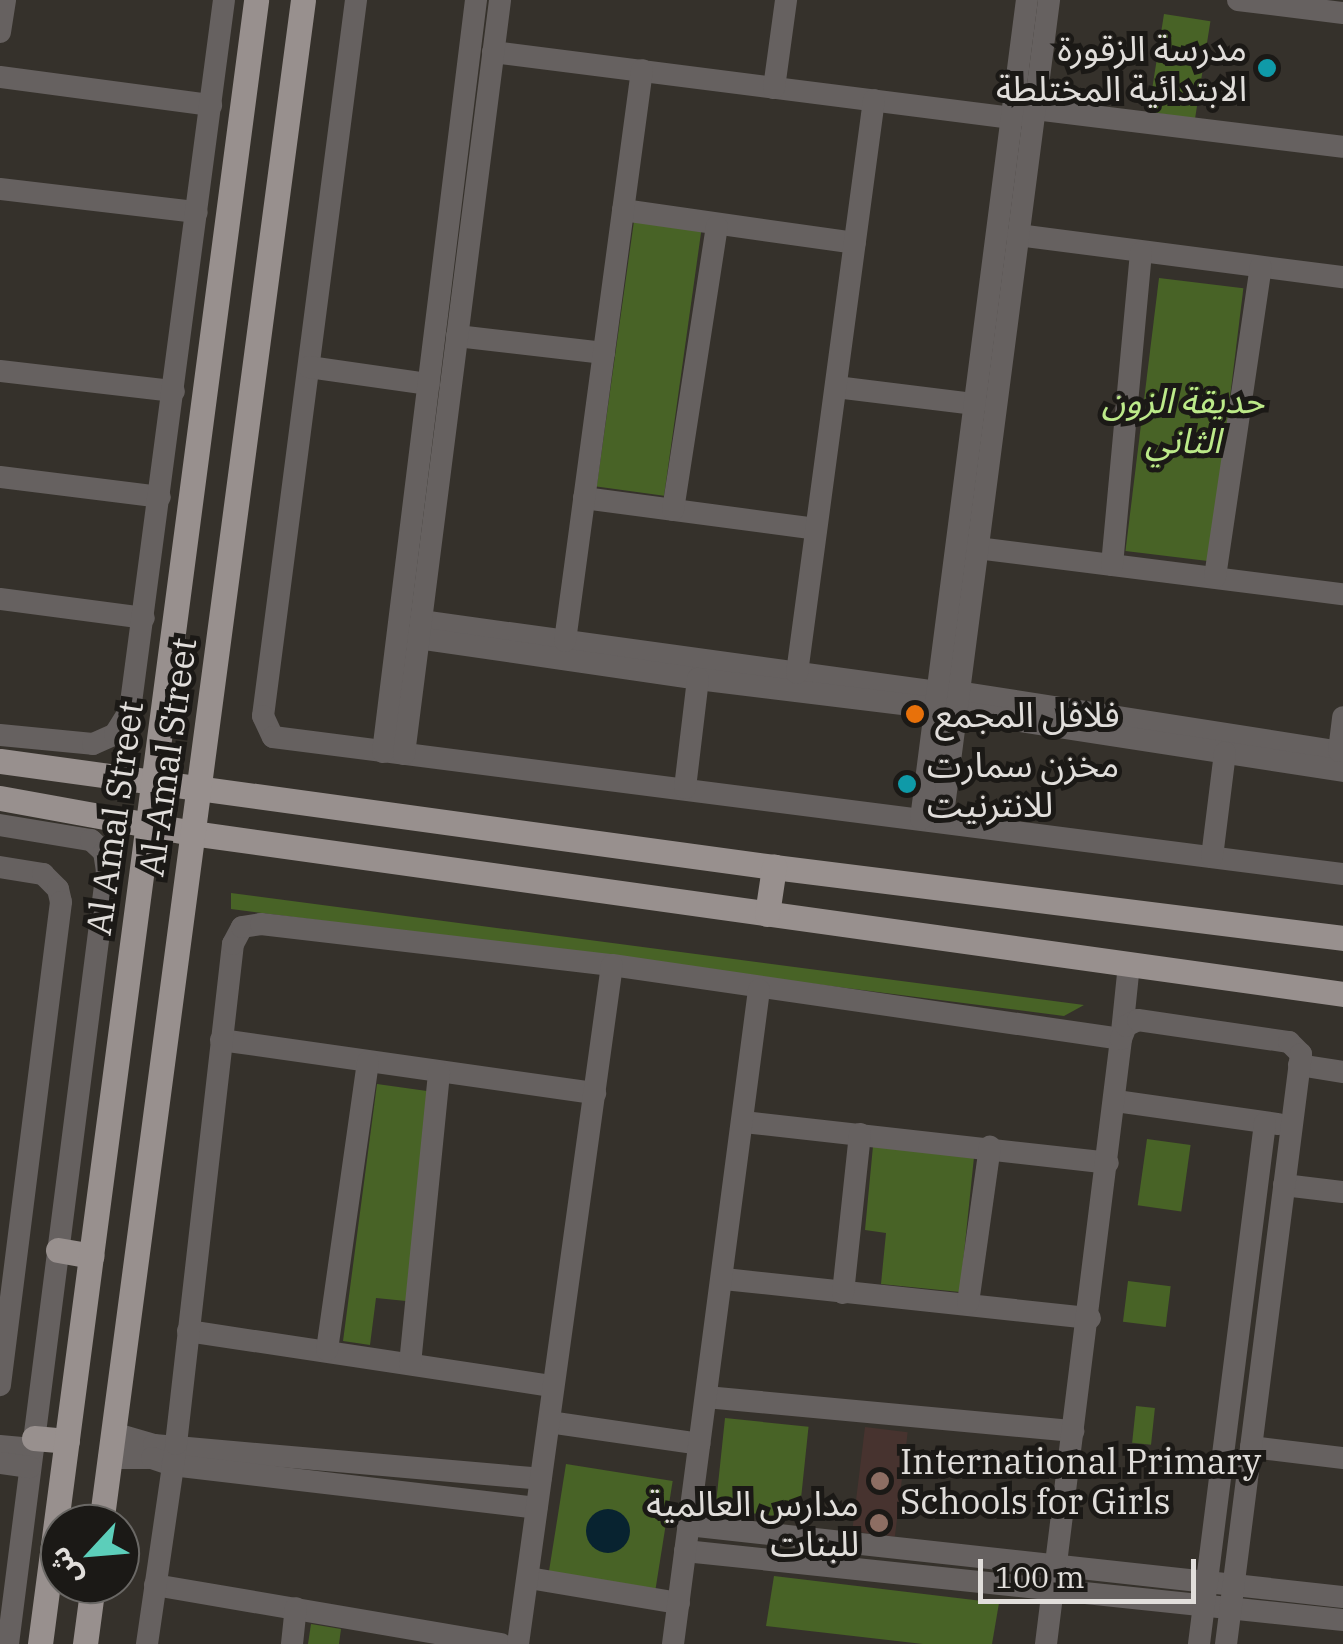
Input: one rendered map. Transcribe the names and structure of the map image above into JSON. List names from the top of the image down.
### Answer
{
  "streets": {
    "main road": ["Al-Amal Street", "Al Amal Street"]
  },
  "parks": ["حديقة الزون الثاني"],
  "places": [
    "مدرسة الزقورة الابتدائية المختلطة",
    "فلافل المجمع",
    "مخزن سمارت للانترنيت",
    "International Primary Schools for Girls",
    "مدارس العالمية للبنات"
  ],
  "scale_bar": "100 m",
  "north": "bottom left"
}
